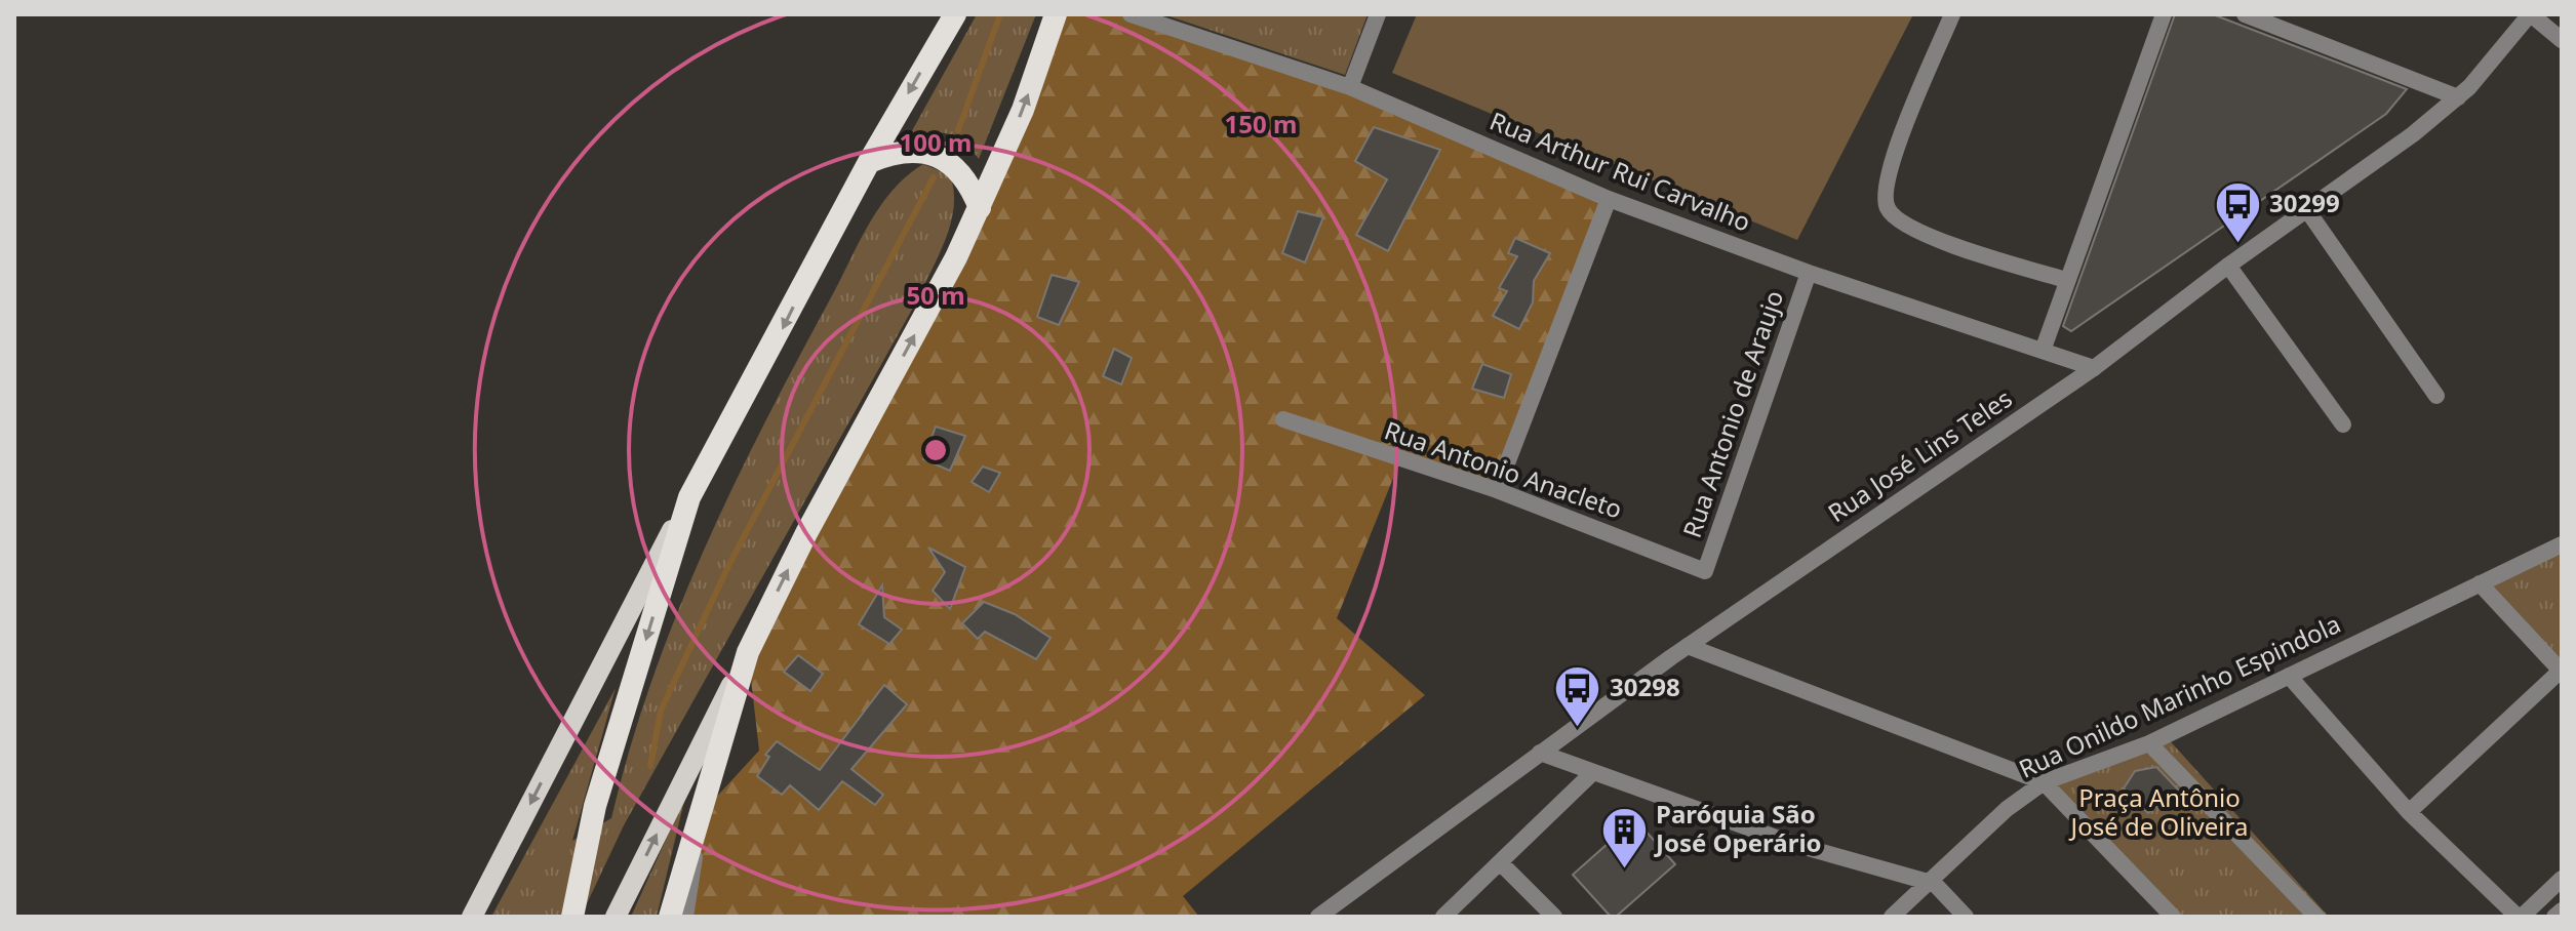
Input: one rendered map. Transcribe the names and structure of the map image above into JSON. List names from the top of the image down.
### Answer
{
  "streets": {
    "street": [
      "Rua Arthur Rui Carvalho",
      "Rua Antonio de Araujo",
      "Rua José Lins Teles",
      "Rua Antonio Anacleto",
      "Rua Onildo Marinho Espindola"
    ]
  },
  "crossings": [
    ["Rua Arthur Rui Carvalho", "Rua Antonio de Araujo"],
    ["Rua Arthur Rui Carvalho", "Rua José Lins Teles"],
    ["Rua Antonio de Araujo", "Rua Antonio Anacleto"]
  ],
  "parks": ["Praça Antônio José de Oliveira"],
  "places": {
    "bus stop": ["30299", "30298"],
    "building": ["Paróquia São José Operário"]
  },
  "rings": ["150 m", "100 m", "50 m"]
}
